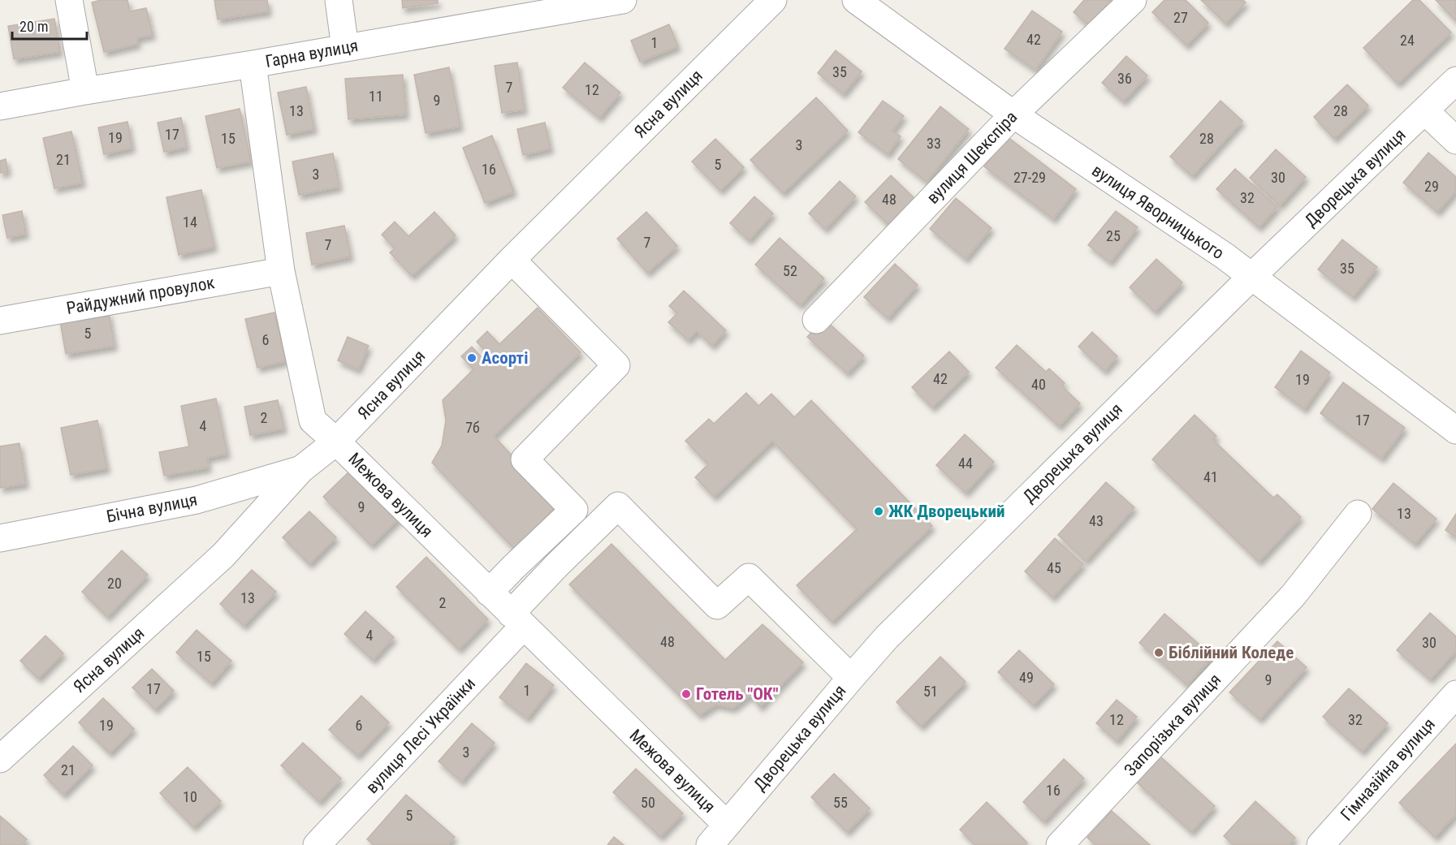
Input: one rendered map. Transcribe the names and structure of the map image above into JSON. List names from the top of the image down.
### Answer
{
  "streets": {
    "street": [
      "Гарна вулиця",
      "Ясна вулиця",
      "вулиця Шекспіра",
      "Дворецька вулиця",
      "вулиця Яворницького",
      "Райдужний провулок",
      "Межова вулиця",
      "Бічна вулиця",
      "Запорізька вулиця",
      "вулиця Лесі Українки",
      "Гімназійна вулиця"
    ]
  },
  "crossings": [
    ["Гарна вулиця", "Межова вулиця"],
    ["Ясна вулиця", "Межова вулиця"],
    ["Ясна вулиця", "Бічна вулиця"],
    ["вулиця Шекспіра", "вулиця Яворницького"],
    ["Дворецька вулиця", "вулиця Яворницького"],
    ["Дворецька вулиця", "Межова вулиця"],
    ["Дворецька вулиця", "вулиця Лесі Українки"],
    ["Райдужний провулок", "Межова вулиця"],
    ["Межова вулиця", "вулиця Лесі Українки"]
  ],
  "places": [
    "Асорті",
    "ЖК Дворецький",
    "Біблійний Коледе",
    "Готель \"ОК\""
  ],
  "house_numbers": [
    "27",
    "42",
    "24",
    "1",
    "35",
    "36",
    "7",
    "12",
    "11",
    "9",
    "13",
    "28",
    "17",
    "19",
    "15",
    "28",
    "33",
    "3",
    "21",
    "5",
    "16",
    "3",
    "27-29",
    "30",
    "29",
    "32",
    "48",
    "14",
    "25",
    "7",
    "7",
    "35",
    "52",
    "5",
    "6",
    "42",
    "19",
    "40",
    "2",
    "17",
    "4",
    "7б",
    "44",
    "41",
    "9",
    "13",
    "43",
    "45",
    "20",
    "13",
    "2",
    "4",
    "48",
    "30",
    "15",
    "49",
    "9",
    "17",
    "1",
    "51",
    "12",
    "32",
    "19",
    "6",
    "3",
    "21",
    "16",
    "10",
    "50",
    "55",
    "5"
  ],
  "scale_bar": "20 m"
}
